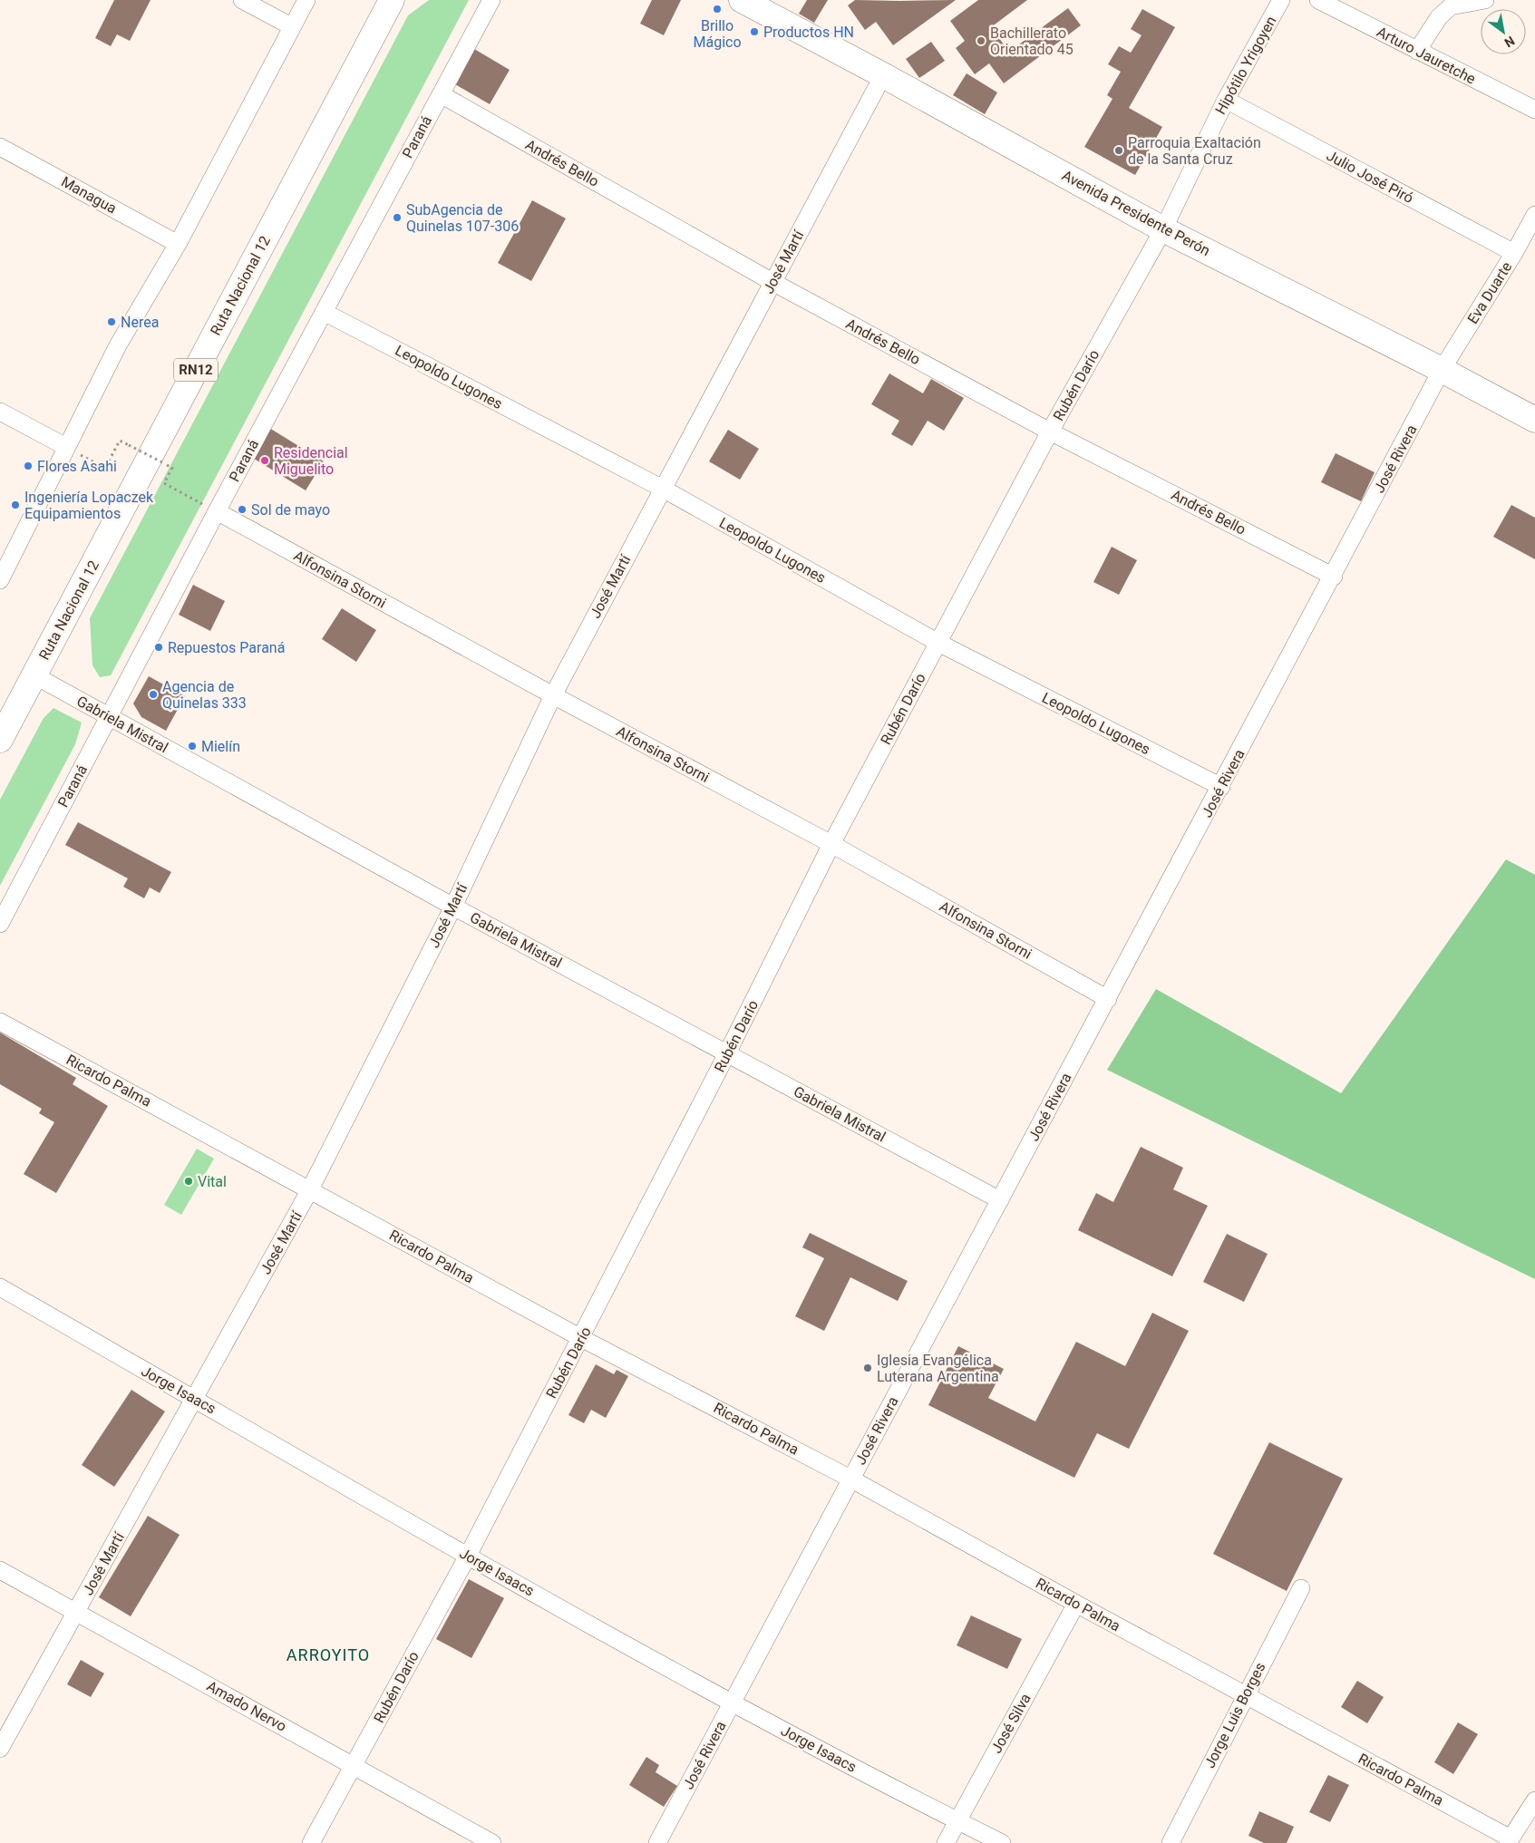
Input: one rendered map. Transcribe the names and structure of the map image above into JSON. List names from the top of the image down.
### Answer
{
  "streets": {
    "main road": ["Avenida Presidente Perón", "Ruta Nacional 12", "RN12"],
    "street": [
      "Arturo Jauretche",
      "Hipótilo Yrigoyen",
      "Paraná",
      "Andrés Bello",
      "Julio José Piró",
      "Managua",
      "José Martí",
      "Eva Duarte",
      "Leopoldo Lugones",
      "Rubén Darío",
      "José Rivera",
      "Alfonsina Storni",
      "Gabriela Mistral",
      "Ricardo Palma",
      "Jorge Isaacs",
      "Amado Nervo",
      "Jorge Luis Borges",
      "José Silva"
    ]
  },
  "crossings": [
    ["Hipótilo Yrigoyen", "Julio José Piró"],
    ["Hipótilo Yrigoyen", "Avenida Presidente Perón"],
    ["Hipótilo Yrigoyen", "Rubén Darío"],
    ["Paraná", "Andrés Bello"],
    ["Paraná", "Leopoldo Lugones"],
    ["Paraná", "Alfonsina Storni"],
    ["Paraná", "Gabriela Mistral"],
    ["Andrés Bello", "José Martí"],
    ["Andrés Bello", "Rubén Darío"],
    ["Andrés Bello", "José Rivera"],
    ["Julio José Piró", "Eva Duarte"],
    ["Avenida Presidente Perón", "José Martí"],
    ["Avenida Presidente Perón", "Eva Duarte"],
    ["Avenida Presidente Perón", "Rubén Darío"],
    ["Avenida Presidente Perón", "José Rivera"],
    ["José Martí", "Leopoldo Lugones"],
    ["José Martí", "Alfonsina Storni"],
    ["José Martí", "Gabriela Mistral"],
    ["José Martí", "Ricardo Palma"],
    ["José Martí", "Jorge Isaacs"],
    ["José Martí", "Amado Nervo"],
    ["Ruta Nacional 12", "Gabriela Mistral"],
    ["Eva Duarte", "José Rivera"],
    ["Leopoldo Lugones", "Rubén Darío"],
    ["Leopoldo Lugones", "José Rivera"],
    ["Rubén Darío", "Alfonsina Storni"],
    ["Rubén Darío", "Gabriela Mistral"],
    ["Rubén Darío", "Ricardo Palma"],
    ["Rubén Darío", "Jorge Isaacs"],
    ["Rubén Darío", "Amado Nervo"],
    ["José Rivera", "Alfonsina Storni"],
    ["José Rivera", "Gabriela Mistral"],
    ["José Rivera", "Ricardo Palma"],
    ["José Rivera", "Jorge Isaacs"],
    ["Ricardo Palma", "Jorge Luis Borges"],
    ["Ricardo Palma", "José Silva"],
    ["Jorge Isaacs", "José Silva"]
  ],
  "districts": ["ARROYITO"],
  "places": [
    "Brillo Mágico",
    "Productos HN",
    "Bachillerato Orientado 45",
    "Parroquia Exaltación de la Santa Cruz",
    "SubAgencia de Quinelas 107-306",
    "Nerea",
    "Residencial Miguelito",
    "Flores Asahi",
    "Ingeniería Lopaczek Equipamientos",
    "Sol de mayo",
    "Repuestos Paraná",
    "Agencia de Quinelas 333",
    "Mielín",
    "Vital",
    "Iglesia Evangélica Luterana Argentina"
  ],
  "north": "bottom right"
}
